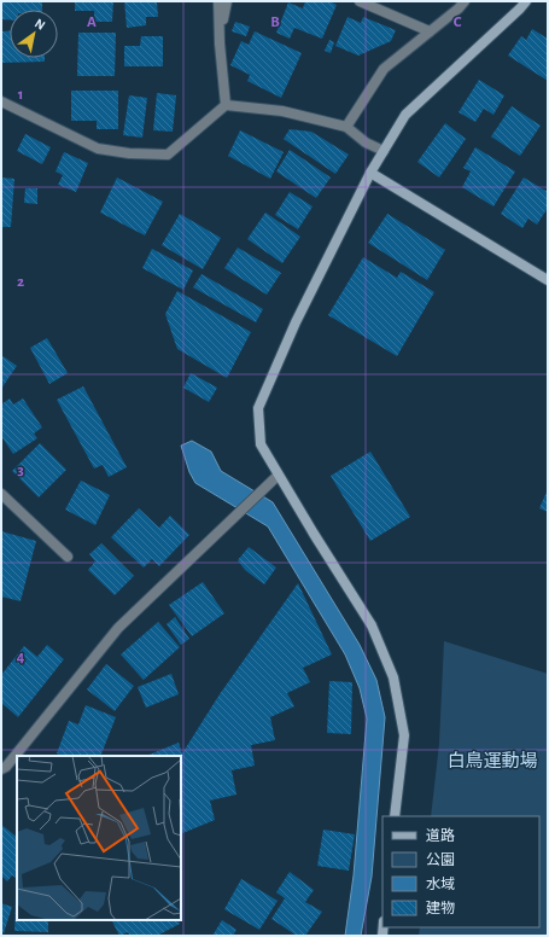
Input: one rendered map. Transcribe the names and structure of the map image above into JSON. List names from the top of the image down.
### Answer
{
  "parks": ["白鳥運動場"],
  "legend": [
    "道路",
    "公園",
    "水域",
    "建物"
  ],
  "north": "top right",
  "grid": {
    "columns": ["A", "B", "C"],
    "rows": [
      "1",
      "2",
      "3",
      "4"
    ]
  }
}
